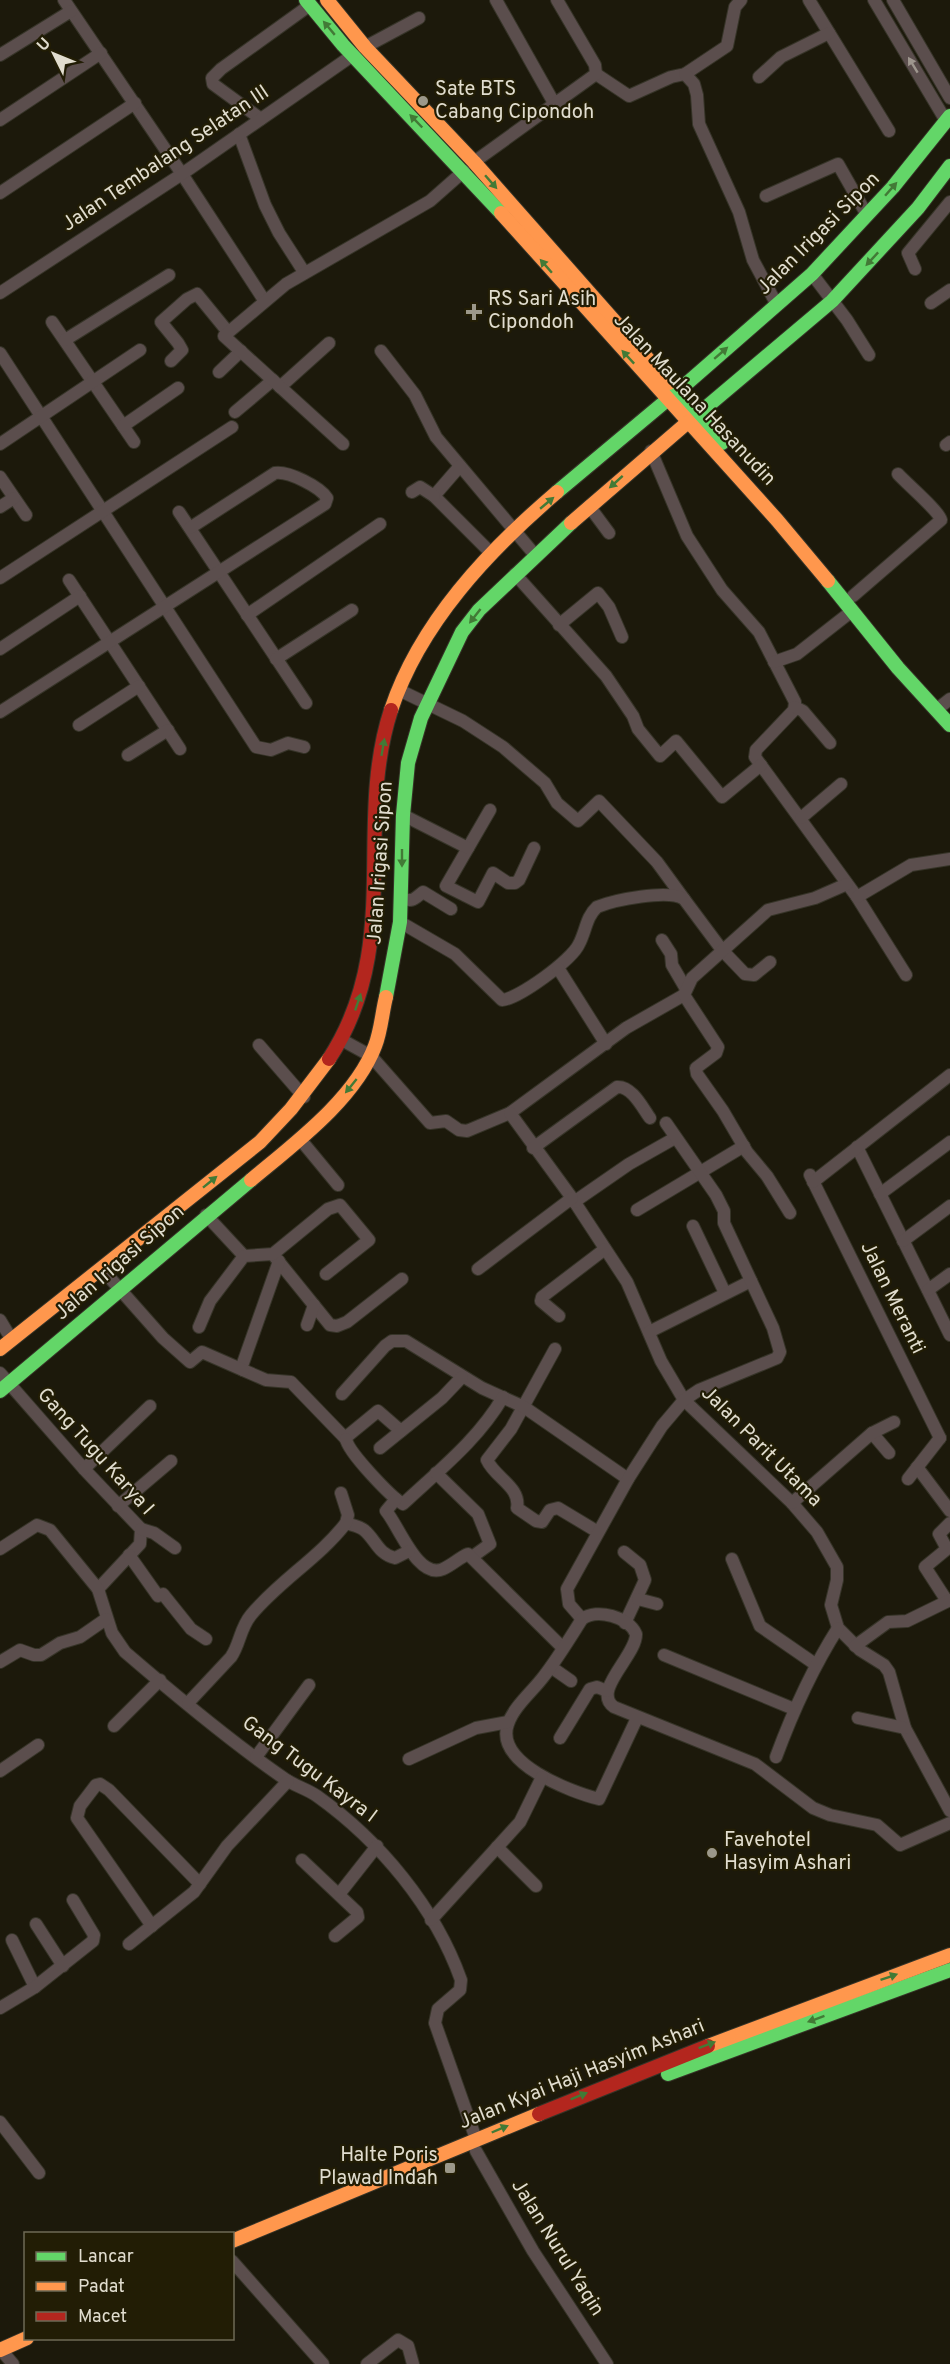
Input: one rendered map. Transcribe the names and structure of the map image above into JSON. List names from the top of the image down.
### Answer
{
  "streets": {
    "street": [
      "Jalan Tembalang Selatan III",
      "Jalan Irigasi Sipon",
      "Jalan Maulana Hasanudin",
      "Jalan Meranti",
      "Jalan Parit Utama",
      "Gang Tugu Karya I",
      "Gang Tugu Kayra I",
      "Jalan Kyai Haji Hasyim Ashari",
      "Jalan Nurul Yaqin"
    ]
  },
  "crossings": [
    ["Jalan Tembalang Selatan III", "Jalan Maulana Hasanudin"],
    ["Jalan Irigasi Sipon", "Jalan Maulana Hasanudin"],
    ["Jalan Irigasi Sipon", "Gang Tugu Karya I"],
    ["Gang Tugu Kayra I", "Jalan Kyai Haji Hasyim Ashari"],
    ["Gang Tugu Kayra I", "Jalan Nurul Yaqin"],
    ["Jalan Kyai Haji Hasyim Ashari", "Jalan Nurul Yaqin"]
  ],
  "places": {
    "other": ["Sate BTS Cabang Cipondoh", "Favehotel Hasyim Ashari"],
    "health": ["RS Sari Asih Cipondoh"],
    "transit": ["Halte Poris Plawad Indah"]
  },
  "legend": ["Lancar", "Padat", "Macet"],
  "north": "top left"
}
